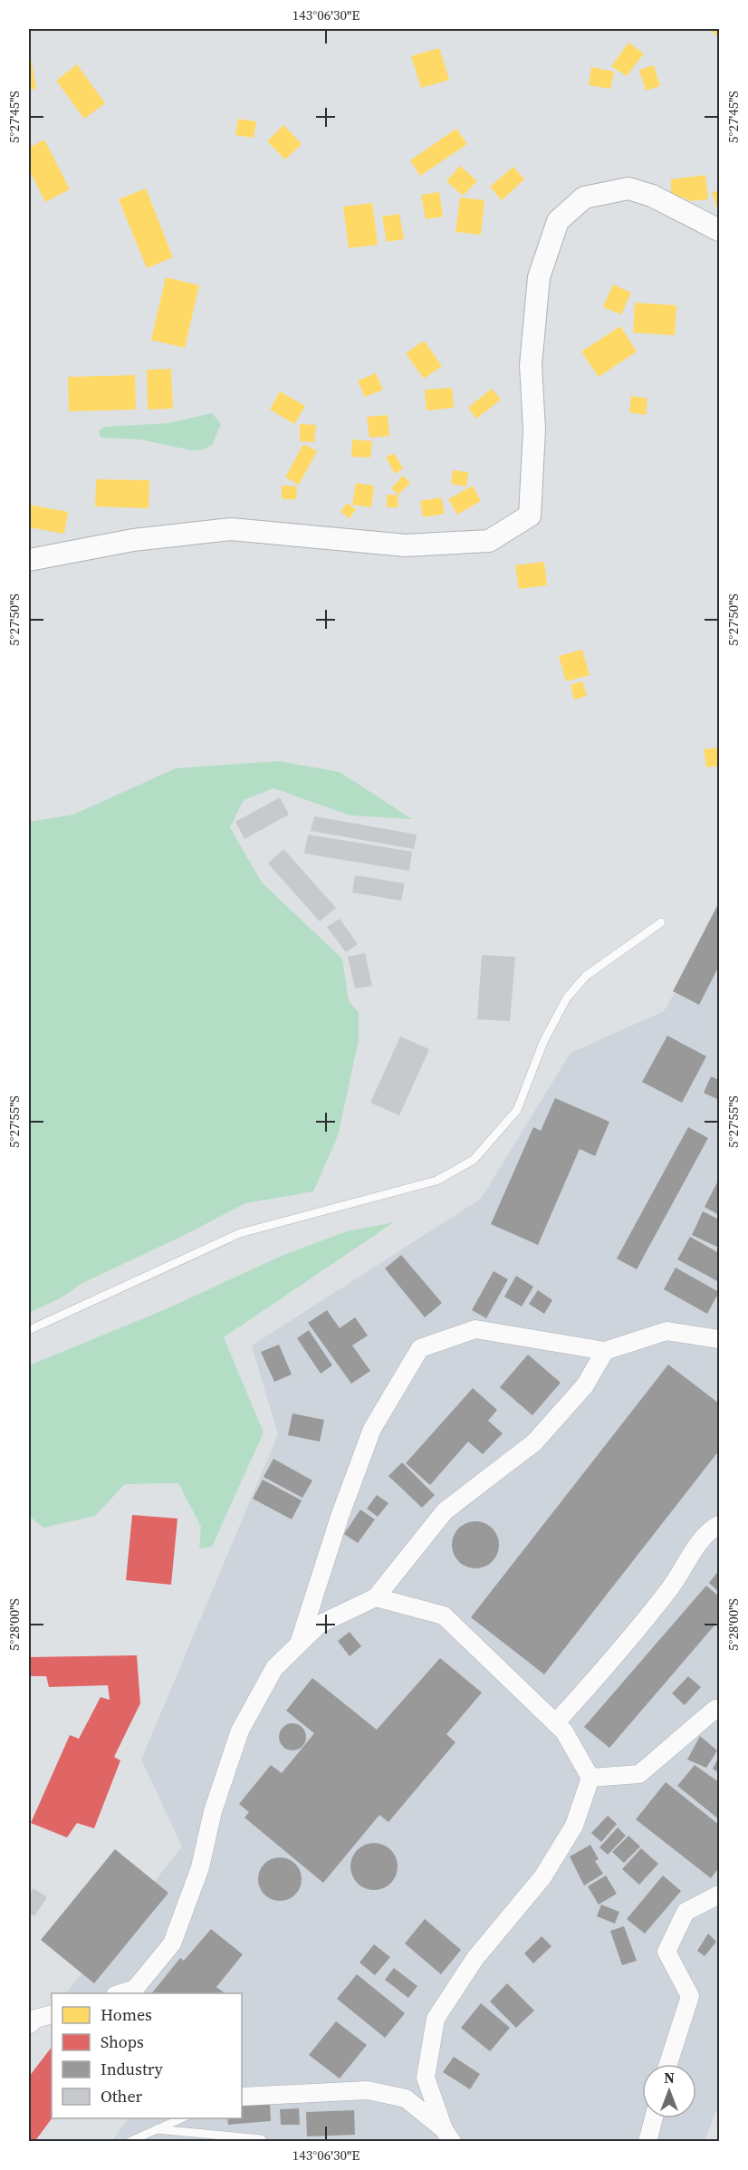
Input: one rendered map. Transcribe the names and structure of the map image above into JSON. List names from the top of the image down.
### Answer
{
  "legend": [
    "Homes",
    "Shops",
    "Industry",
    "Other"
  ],
  "north": "top",
  "coordinates": [
    "143°06'30\"E",
    "5°27'45\"S",
    "5°27'50\"S",
    "5°27'55\"S",
    "5°28'00\"S"
  ]
}
